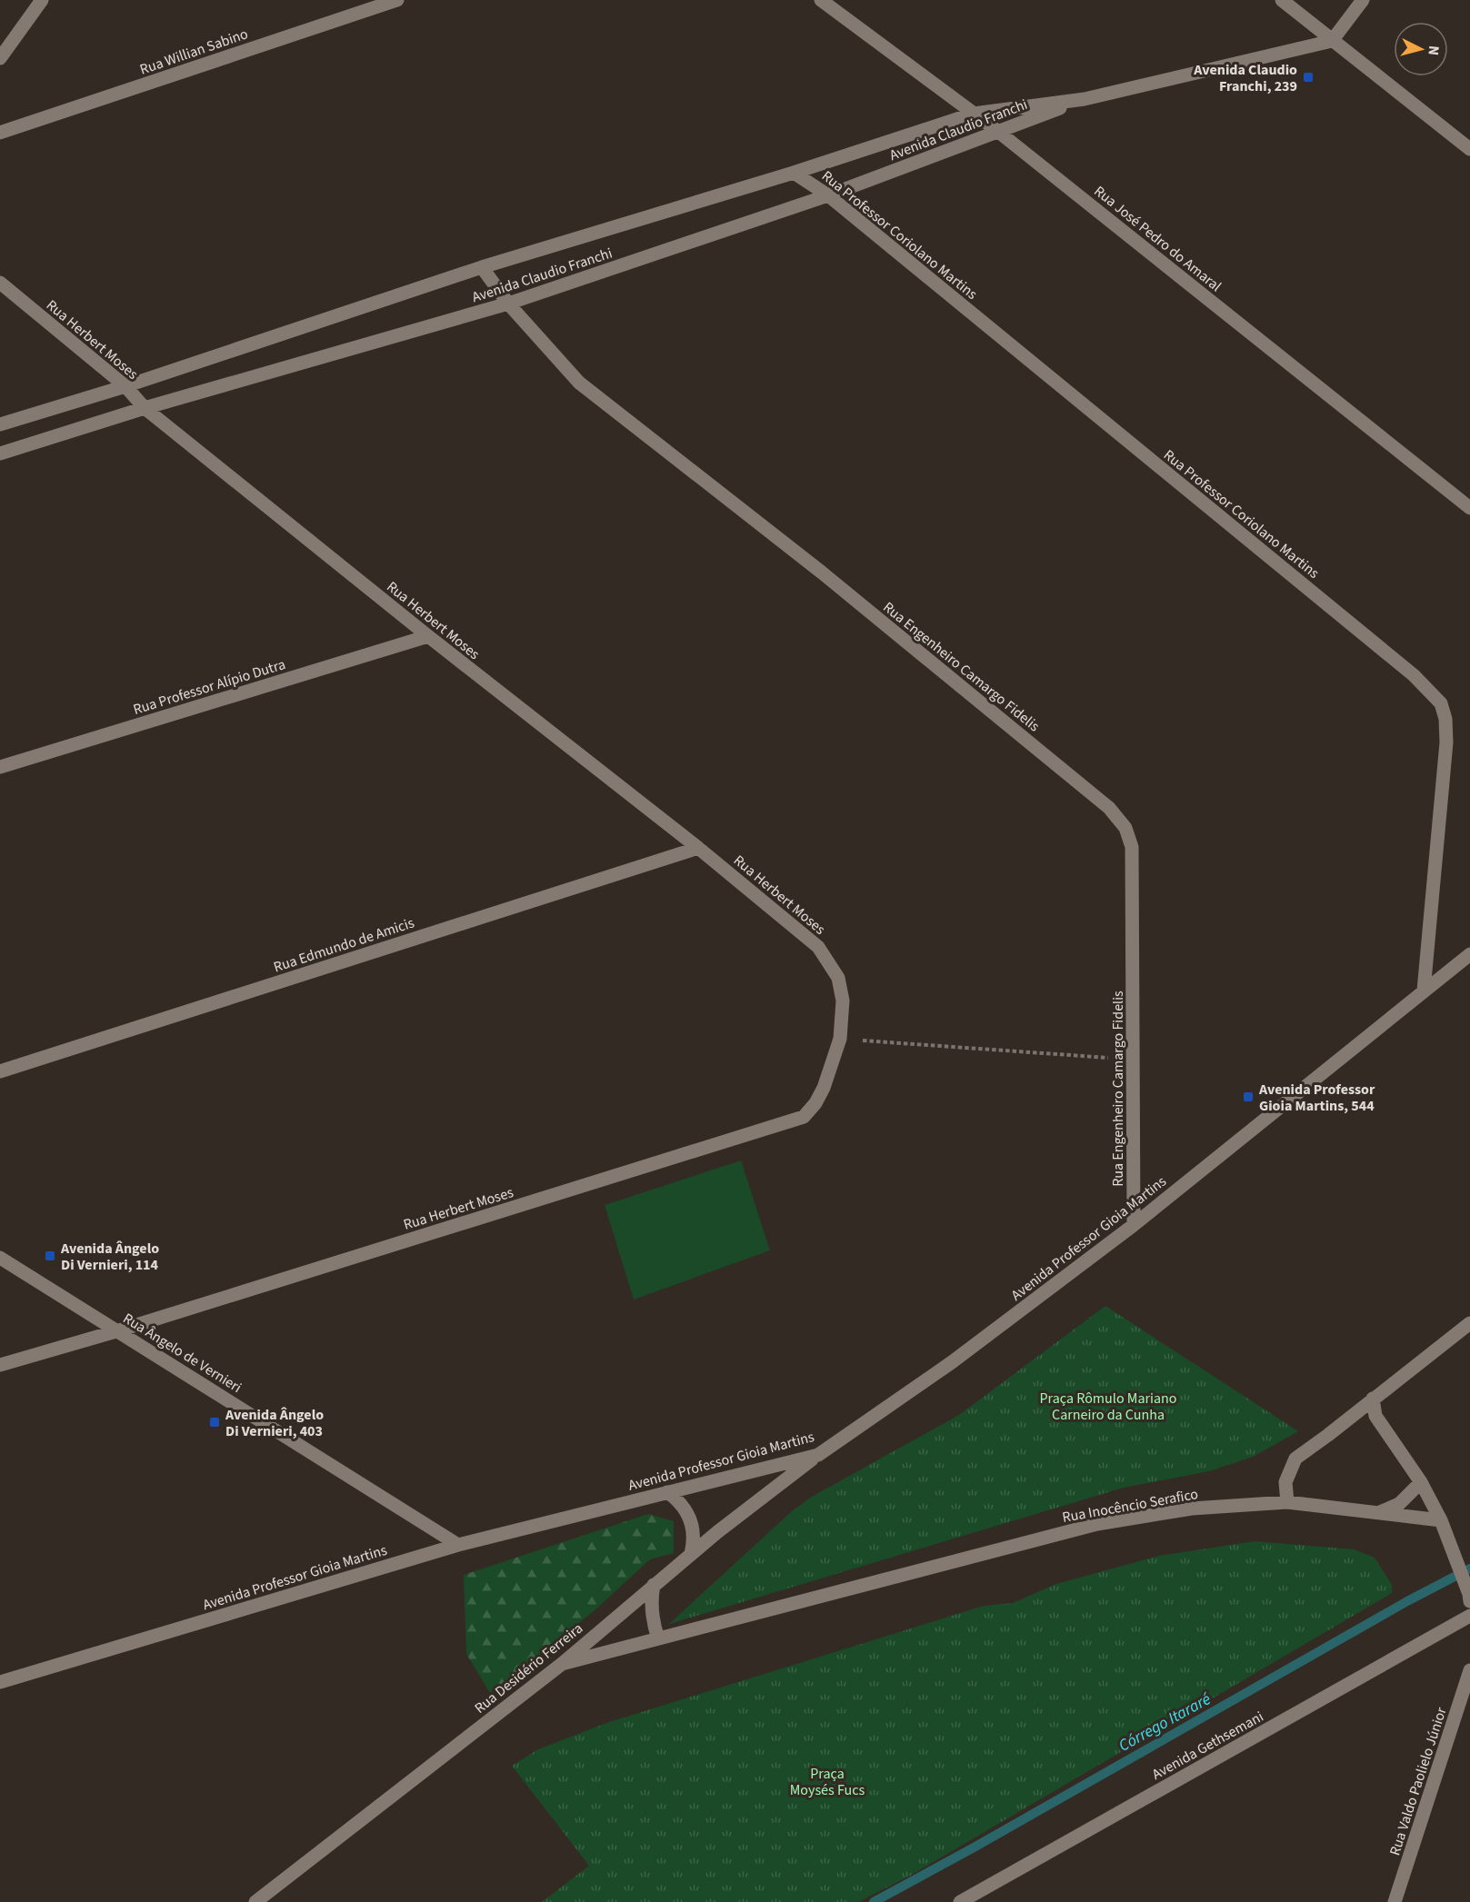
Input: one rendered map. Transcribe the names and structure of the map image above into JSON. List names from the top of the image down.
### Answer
{
  "streets": {
    "street": [
      "Rua Willian Sabino",
      "Avenida Claudio Franchi",
      "Rua Professor Coriolano Martins",
      "Rua José Pedro do Amaral",
      "Rua Herbert Moses",
      "Rua Engenheiro Camargo Fidelis",
      "Rua Professor Alípio Dutra",
      "Rua Edmundo de Amicis",
      "Avenida Professor Gioia Martins",
      "Rua Ângelo de Vernieri",
      "Rua Inocêncio Serafico",
      "Rua Desidério Ferreira",
      "Avenida Gethsemani",
      "Rua Valdo Paolielo Júnior"
    ]
  },
  "crossings": [
    ["Avenida Claudio Franchi", "Rua Professor Coriolano Martins"],
    ["Avenida Claudio Franchi", "Rua José Pedro do Amaral"],
    ["Avenida Claudio Franchi", "Rua Herbert Moses"],
    ["Avenida Claudio Franchi", "Rua Engenheiro Camargo Fidelis"],
    ["Rua Professor Coriolano Martins", "Avenida Professor Gioia Martins"],
    ["Rua Herbert Moses", "Rua Professor Alípio Dutra"],
    ["Rua Herbert Moses", "Rua Edmundo de Amicis"],
    ["Rua Herbert Moses", "Rua Ângelo de Vernieri"],
    ["Rua Engenheiro Camargo Fidelis", "Avenida Professor Gioia Martins"],
    ["Avenida Professor Gioia Martins", "Rua Ângelo de Vernieri"],
    ["Avenida Professor Gioia Martins", "Rua Desidério Ferreira"],
    ["Rua Inocêncio Serafico", "Rua Desidério Ferreira"]
  ],
  "water": ["Córrego Itararé"],
  "parks": ["Praça Rômulo Mariano Carneiro da Cunha", "Praça Moysés Fucs"],
  "places": {
    "transit": [
      "Avenida Claudio Franchi, 239",
      "Avenida Professor Gioia Martins, 544",
      "Avenida Ângelo Di Vernieri, 114",
      "Avenida Ângelo Di Vernieri, 403"
    ]
  },
  "north": "right"
}
